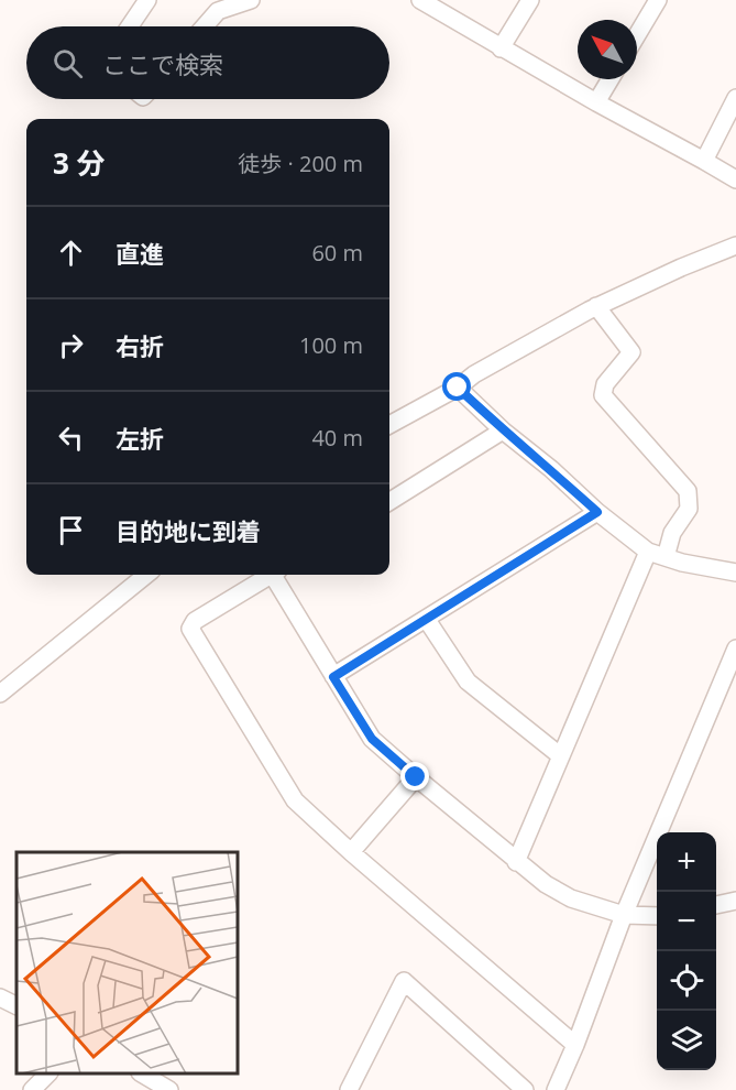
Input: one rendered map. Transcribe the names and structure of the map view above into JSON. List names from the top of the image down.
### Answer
{
  "north": "top left",
  "page": {
    "search": "ここで検索",
    "heading": ["3 分", "徒歩 · 200 m"],
    "list": [
      ["直進", "60 m"],
      ["右折", "100 m"],
      ["左折", "40 m"],
      "目的地に到着"
    ],
    "map_buttons": ["+", "−"]
  }
}
